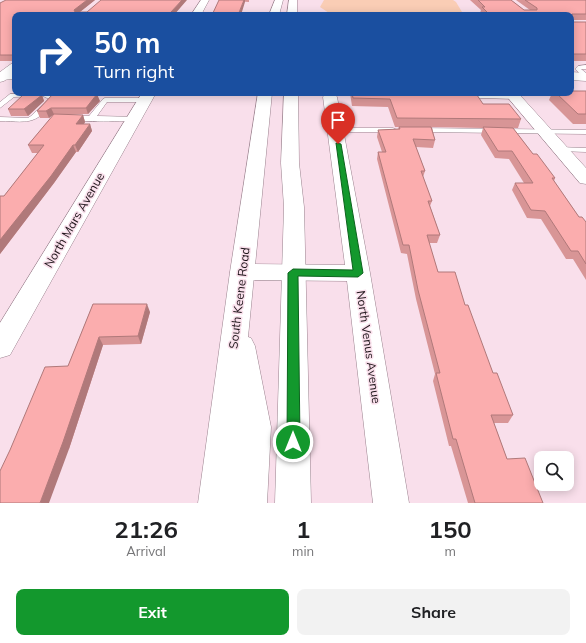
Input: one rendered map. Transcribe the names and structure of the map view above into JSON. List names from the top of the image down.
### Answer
{
  "streets": {
    "main road": ["North Mars Avenue", "South Keene Road", "North Venus Avenue"]
  },
  "page": {
    "turn": ["50 m", "Turn right"],
    "eta": [
      "21:26",
      "Arrival",
      "1",
      "min",
      "150",
      "m"
    ],
    "buttons": ["Exit", "Share"]
  }
}
